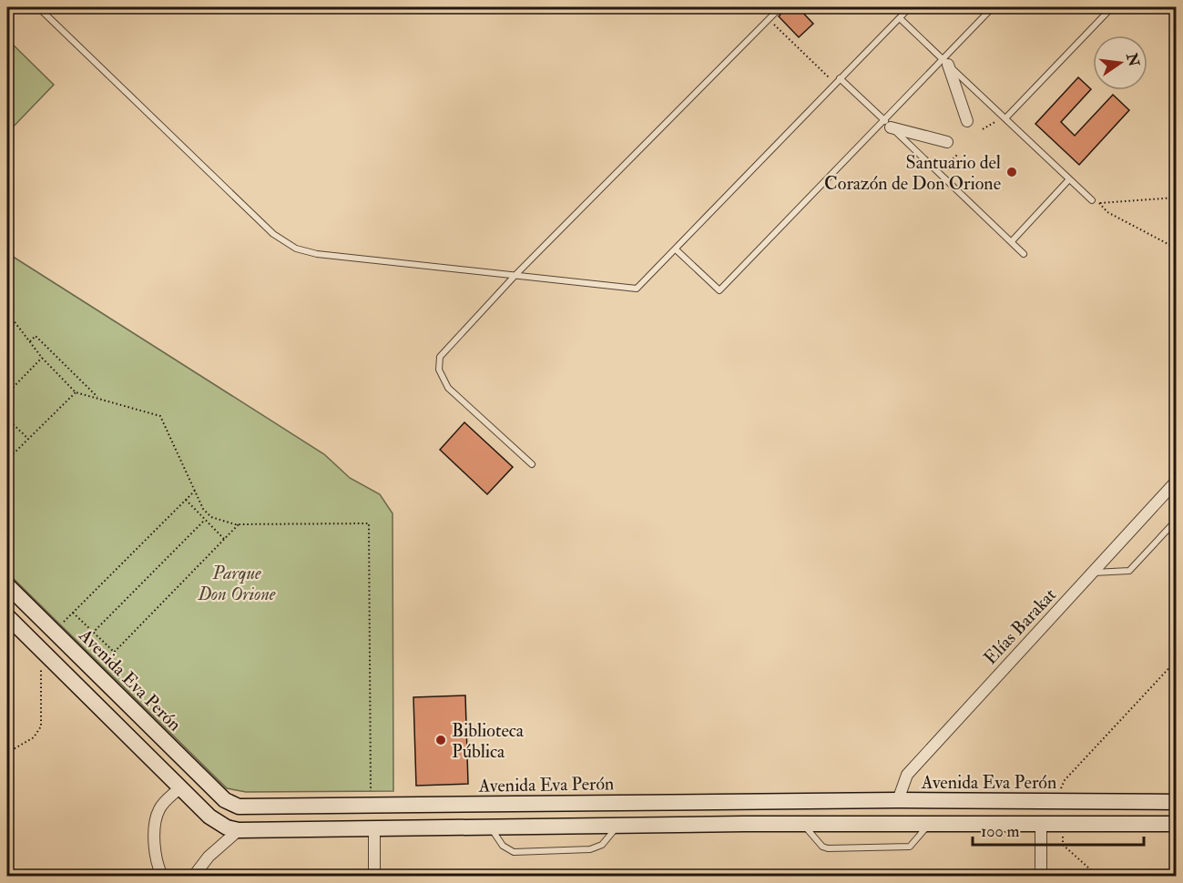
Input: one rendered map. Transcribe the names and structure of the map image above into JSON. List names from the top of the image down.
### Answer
{
  "streets": {
    "main road": ["Avenida Eva Perón"],
    "street": ["Elías Barakat"]
  },
  "crossings": [
    ["Elías Barakat", "Avenida Eva Perón"]
  ],
  "parks": ["Parque Don Orione"],
  "places": ["Santuario del Corazón de Don Orione", "Biblioteca Pública"],
  "scale_bar": "100 m",
  "north": "right"
}
